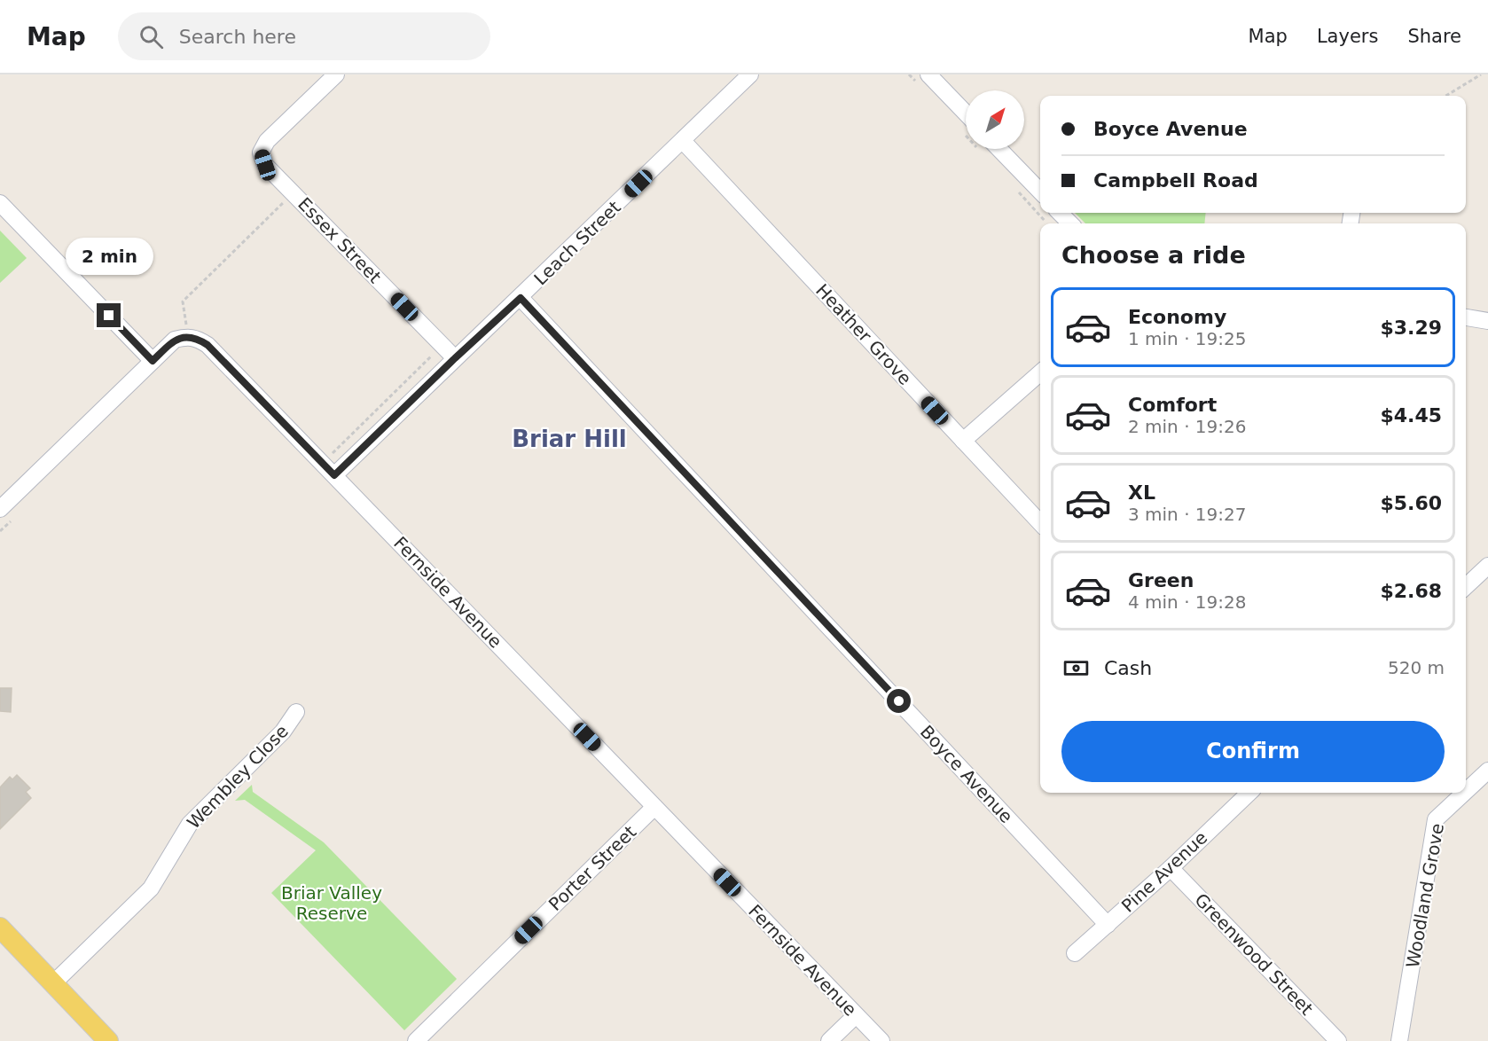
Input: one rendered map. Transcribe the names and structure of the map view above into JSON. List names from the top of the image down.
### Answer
{
  "streets": {
    "street": [
      "Essex Street",
      "Leach Street",
      "Heather Grove",
      "Fernside Avenue",
      "Boyce Avenue",
      "Wembley Close",
      "Porter Street",
      "Pine Avenue",
      "Woodland Grove",
      "Greenwood Street"
    ]
  },
  "crossings": [
    ["Essex Street", "Leach Street"],
    ["Leach Street", "Heather Grove"],
    ["Leach Street", "Fernside Avenue"],
    ["Leach Street", "Boyce Avenue"],
    ["Fernside Avenue", "Porter Street"],
    ["Boyce Avenue", "Pine Avenue"],
    ["Pine Avenue", "Greenwood Street"]
  ],
  "districts": ["Briar Hill"],
  "parks": ["Briar Valley Reserve"],
  "north": "top right",
  "page": {
    "header": "Map",
    "search": "Search here",
    "nav": ["Map", "Layers", "Share"],
    "banner": ["Boyce Avenue", "Campbell Road"],
    "heading": "Choose a ride",
    "bubble": "2 min",
    "list": [
      {
        "name": "Economy",
        "note": "1 min · 19:25",
        "value": "$3.29"
      },
      {
        "name": "Comfort",
        "note": "2 min · 19:26",
        "value": "$4.45"
      },
      {
        "name": "XL",
        "note": "3 min · 19:27",
        "value": "$5.60"
      },
      {
        "name": "Green",
        "note": "4 min · 19:28",
        "value": "$2.68"
      }
    ],
    "pay": ["Cash", "520 m"],
    "buttons": "Confirm"
  }
}
